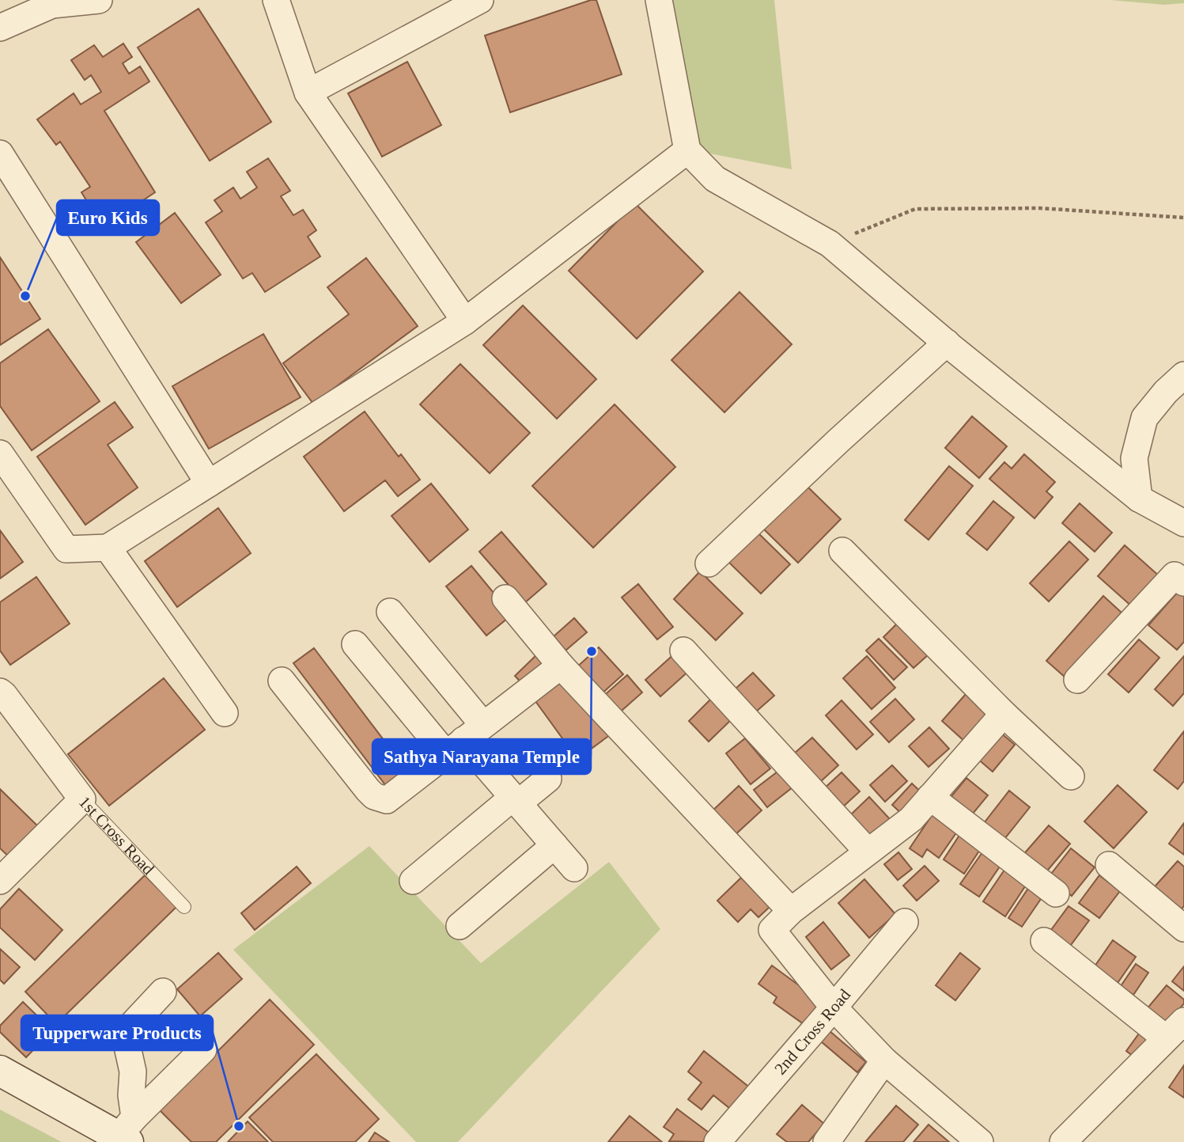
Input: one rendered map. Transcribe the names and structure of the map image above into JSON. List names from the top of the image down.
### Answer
{
  "streets": {
    "street": ["1st Cross Road", "2nd Cross Road"]
  },
  "places": ["Euro Kids", "Sathya Narayana Temple", "Tupperware Products"]
}
